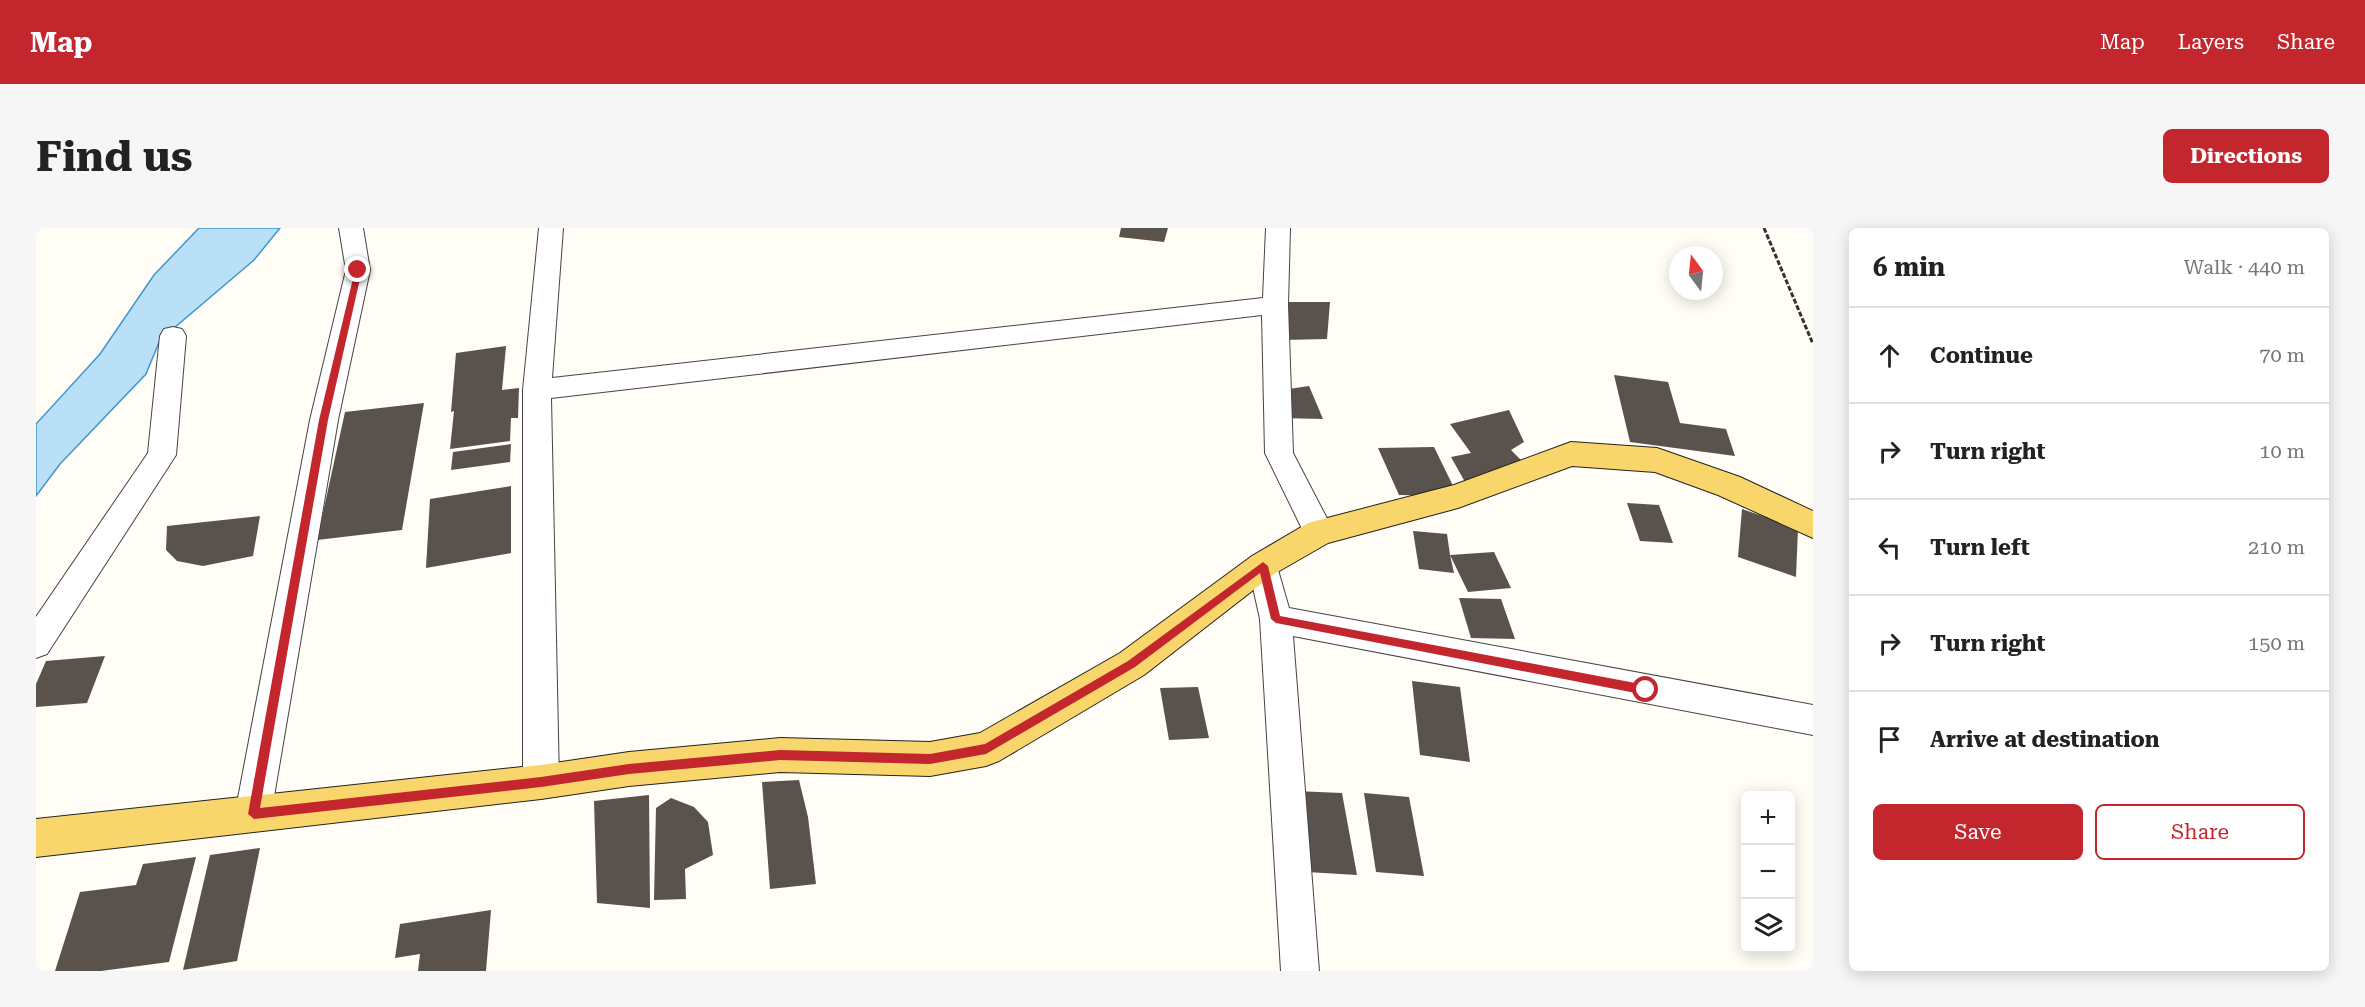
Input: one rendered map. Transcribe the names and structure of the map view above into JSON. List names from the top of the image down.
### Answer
{
  "north": "top",
  "page": {
    "header": "Map",
    "nav": ["Map", "Layers", "Share"],
    "buttons": [
      "Directions",
      ["Save", "Share"]
    ],
    "title": "Find us",
    "heading": ["6 min", "Walk · 440 m"],
    "list": [
      ["Continue", "70 m"],
      ["Turn right", "10 m"],
      ["Turn left", "210 m"],
      ["Turn right", "150 m"],
      "Arrive at destination"
    ],
    "map_buttons": ["+", "−"]
  }
}
